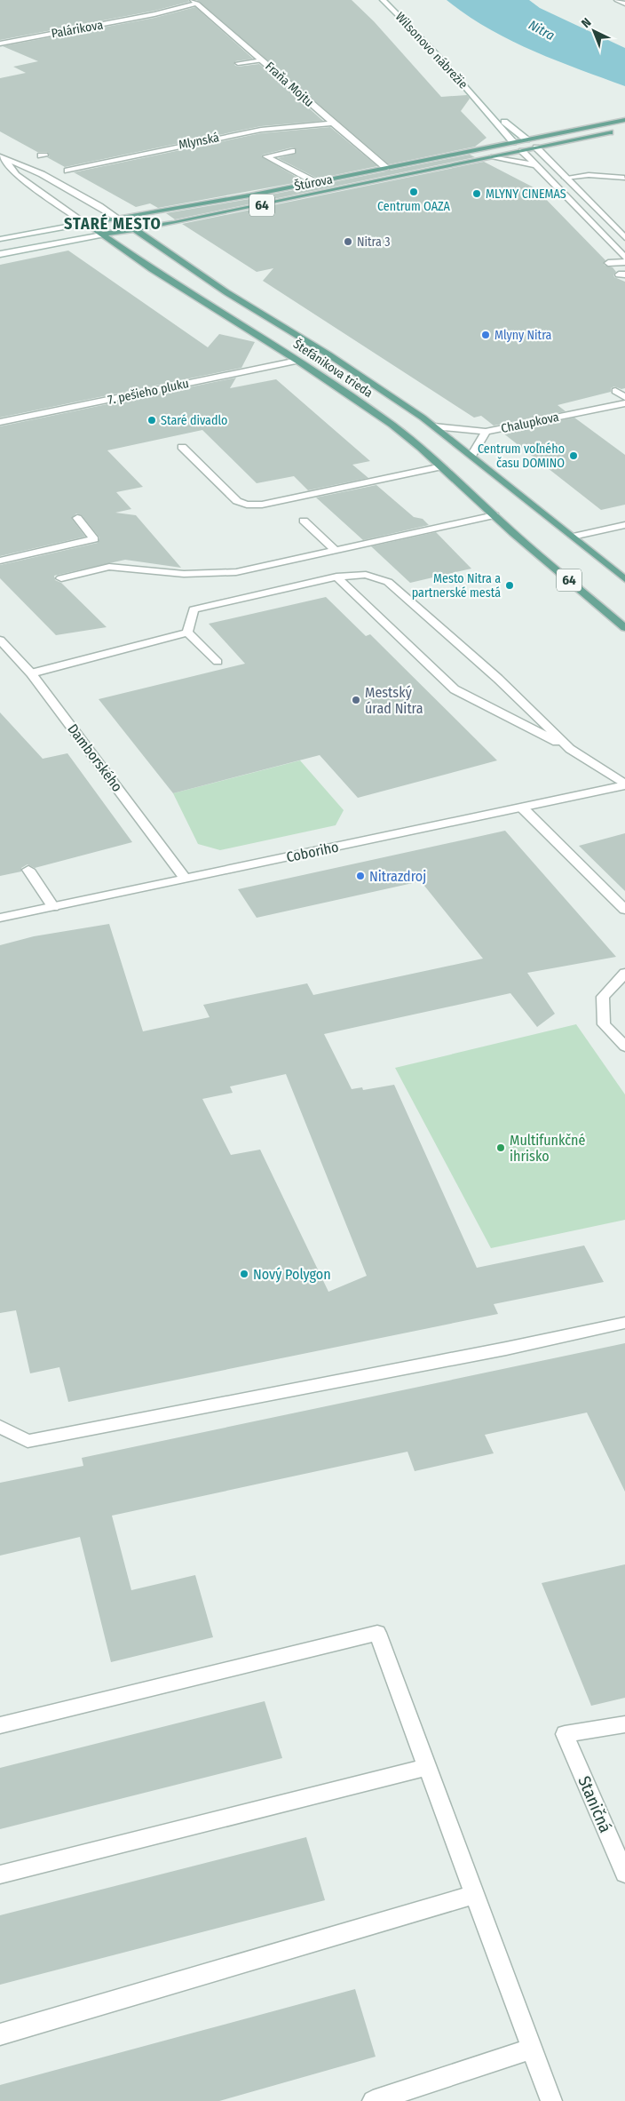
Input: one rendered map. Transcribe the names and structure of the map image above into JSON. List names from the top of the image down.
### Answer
{
  "streets": {
    "main road": ["Štúrova", "64", "Štefánikova trieda"],
    "street": [
      "Palárikova",
      "Wilsonovo nábrežie",
      "Fraňa Mojtu",
      "Mlynská",
      "7. pešieho pluku",
      "Chalupkova",
      "Damborského",
      "Coboriho",
      "Staničná"
    ]
  },
  "crossings": [
    ["Palárikova", "Fraňa Mojtu"],
    ["Wilsonovo nábrežie", "Štúrova"],
    ["Fraňa Mojtu", "Mlynská"],
    ["Fraňa Mojtu", "Štúrova"],
    ["Štúrova", "64"],
    ["Štúrova", "Štefánikova trieda"],
    ["64", "Štefánikova trieda"],
    ["Štefánikova trieda", "7. pešieho pluku"],
    ["Štefánikova trieda", "Chalupkova"],
    ["Damborského", "Coboriho"]
  ],
  "districts": ["STARÉ MESTO"],
  "water": ["Nitra"],
  "places": [
    "Centrum OAZA",
    "MLYNY CINEMAS",
    "Nitra 3",
    "Mlyny Nitra",
    "Staré divadlo",
    "Centrum voľného času DOMINO",
    "Mesto Nitra a partnerské mestá",
    "Mestský úrad Nitra",
    "Nitrazdroj",
    "Multifunkčné ihrisko",
    "Nový Polygon"
  ],
  "north": "top left"
}
